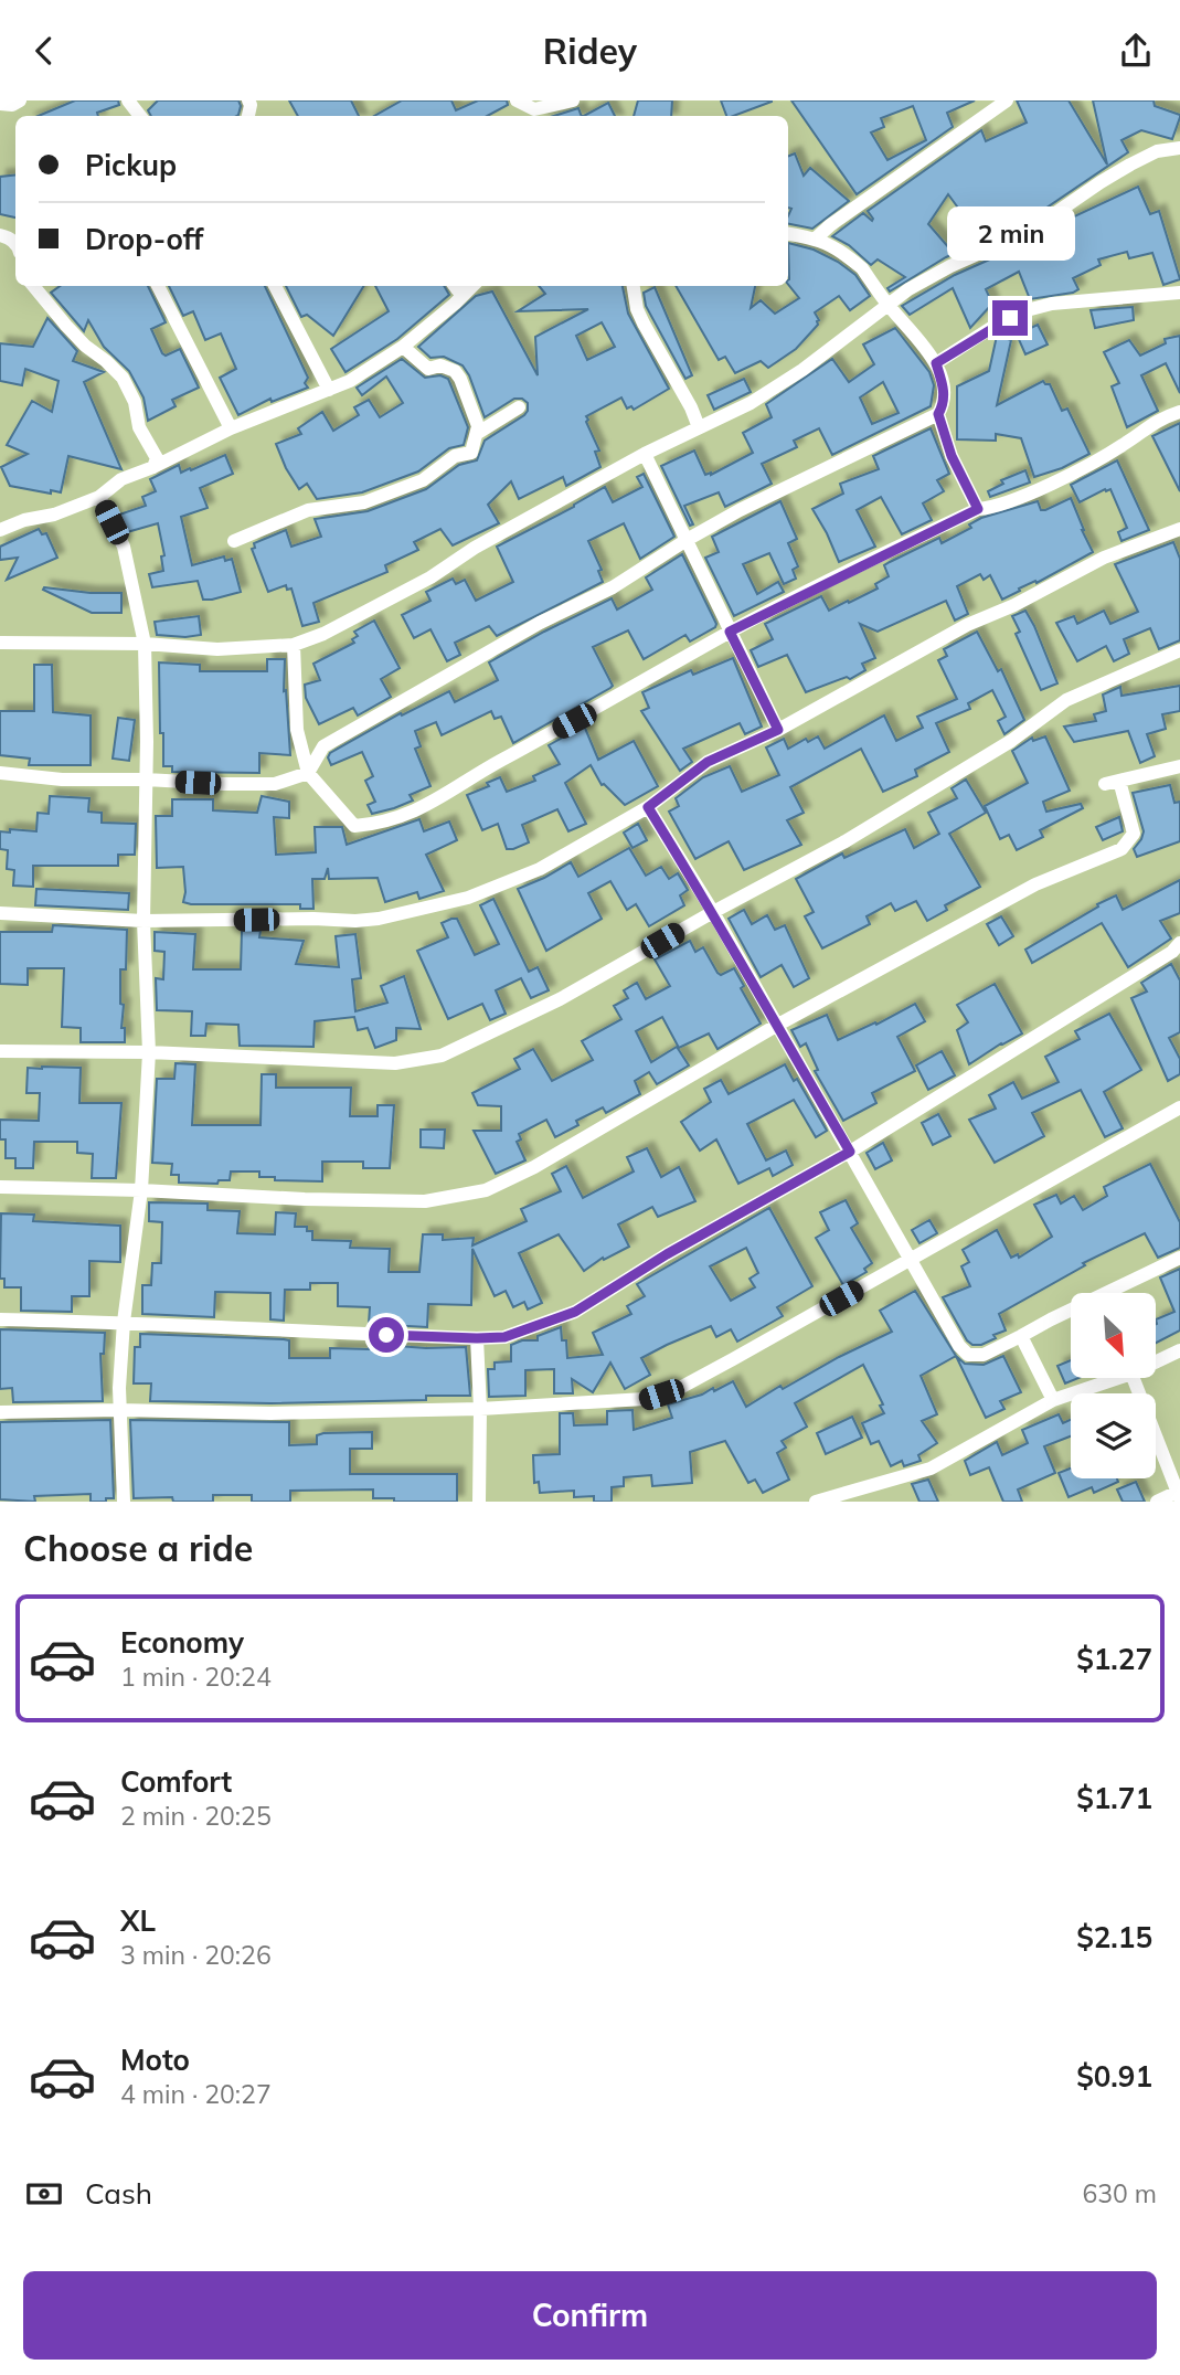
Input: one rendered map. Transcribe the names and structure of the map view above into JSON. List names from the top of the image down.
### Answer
{
  "north": "bottom right",
  "page": {
    "header": "Ridey",
    "banner": ["Pickup", "Drop-off"],
    "bubble": "2 min",
    "heading": "Choose a ride",
    "list": [
      {
        "name": "Economy",
        "note": "1 min · 20:24",
        "value": "$1.27"
      },
      {
        "name": "Comfort",
        "note": "2 min · 20:25",
        "value": "$1.71"
      },
      {
        "name": "XL",
        "note": "3 min · 20:26",
        "value": "$2.15"
      },
      {
        "name": "Moto",
        "note": "4 min · 20:27",
        "value": "$0.91"
      }
    ],
    "pay": ["Cash", "630 m"],
    "buttons": "Confirm"
  }
}
